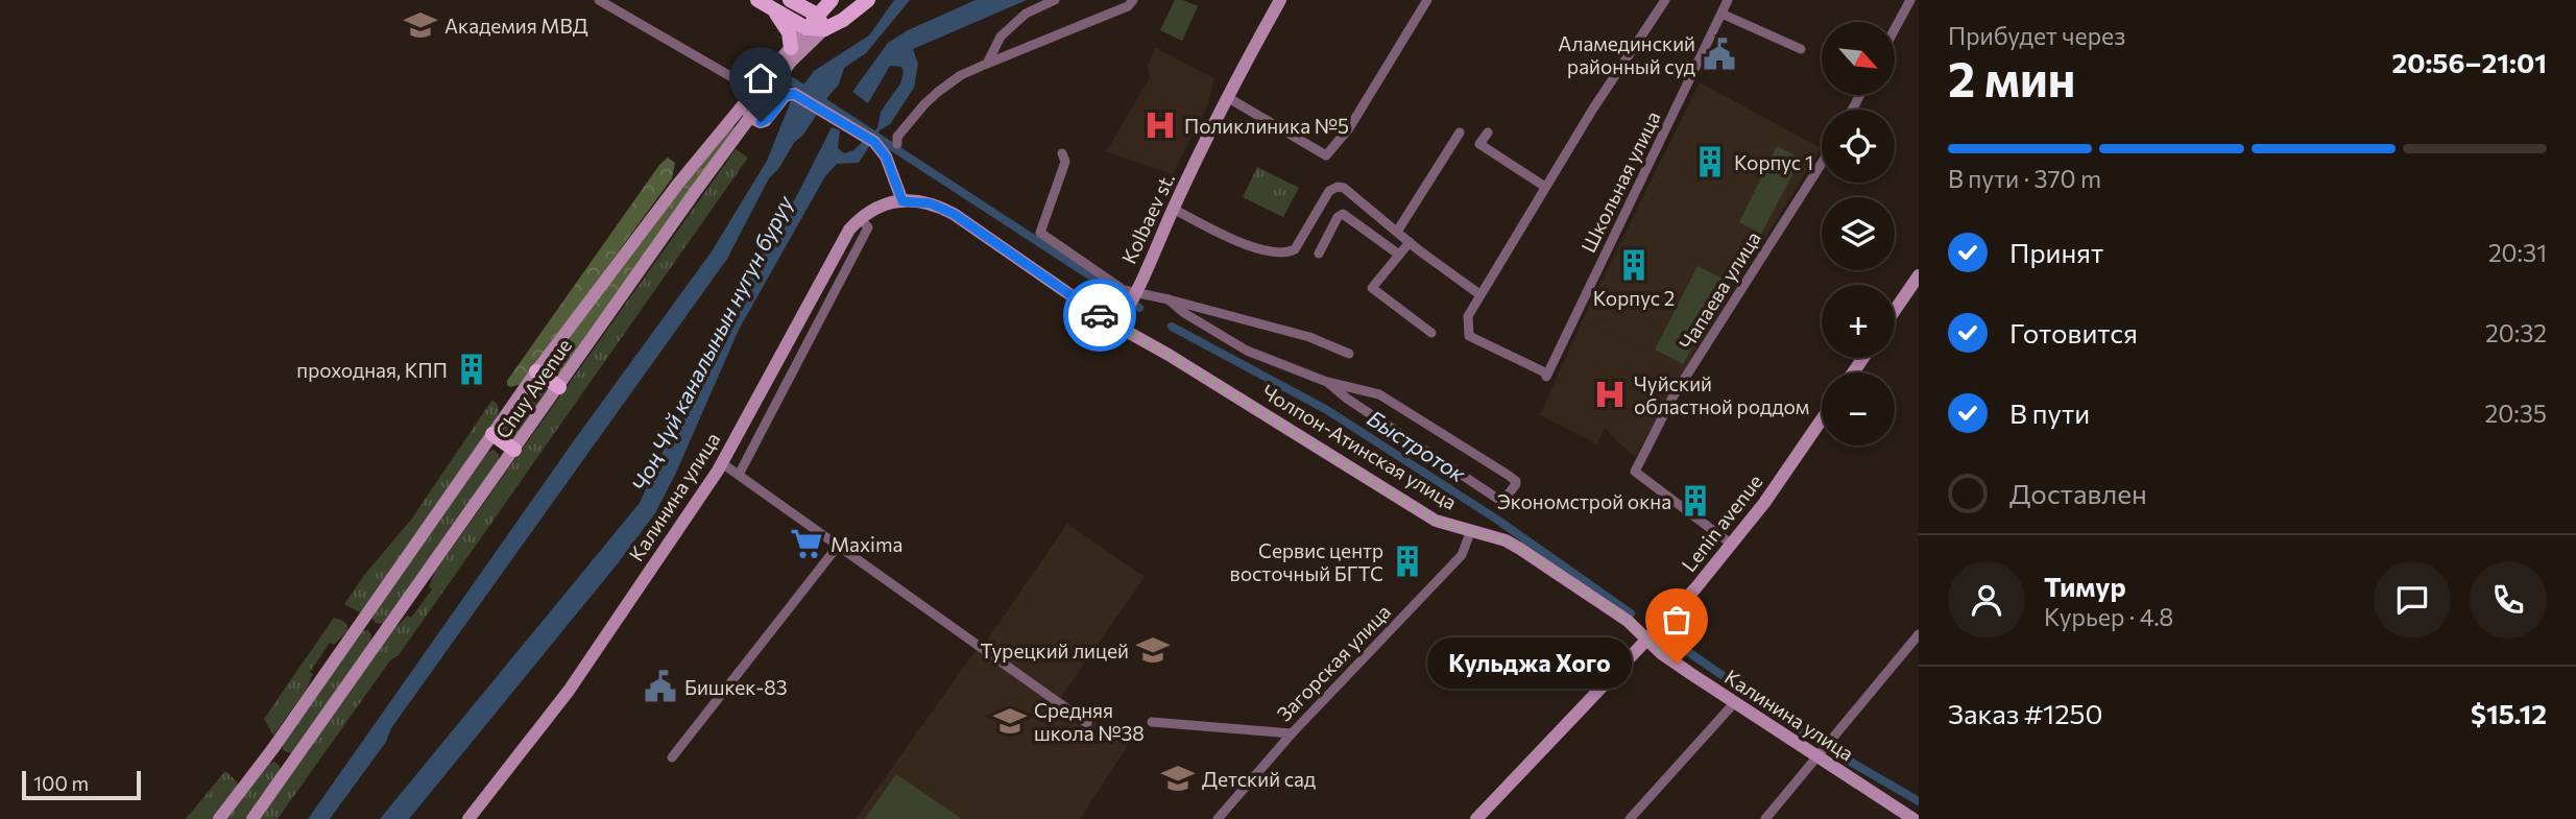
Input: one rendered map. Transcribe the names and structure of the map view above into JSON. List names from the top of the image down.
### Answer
{
  "streets": {
    "main road": [
      "Kolbaev st.",
      "Chuy Avenue",
      "Чолпон-Атинская улица",
      "Калинина улица",
      "Lenin avenue"
    ],
    "street": ["Школьная улица", "Чапаева улица", "Загорская улица"]
  },
  "crossings": [
    ["Kolbaev st.", "Чолпон-Атинская улица"],
    ["Чапаева улица", "Lenin avenue"],
    ["Чолпон-Атинская улица", "Калинина улица"],
    ["Чолпон-Атинская улица", "Lenin avenue"],
    ["Чолпон-Атинская улица", "Загорская улица"],
    ["Калинина улица", "Lenin avenue"]
  ],
  "water": ["Чоң Чүй каналынын нугун буруу", "Быстроток"],
  "places": {
    "school or university": [
      "Академия МВД",
      "Турецкий лицей",
      "Средняя школа №38",
      "Детский сад"
    ],
    "public building": ["Аламединский районный суд", "Бишкек-83"],
    "hospital": ["Поликлиника №5", "Чуйский областной роддом"],
    "building": [
      "Корпус 1",
      "Корпус 2",
      "проходная, КПП",
      "Экономстрой окна",
      "Сервис центр восточный БГТС"
    ],
    "supermarket": ["Maxima"],
    "other": ["Кульджа Хого"]
  },
  "scale_bar": "100 m",
  "north": "bottom right",
  "page": {
    "heading": ["2 мин", "Прибудет через", "20:56–21:01"],
    "panel": [
      "Тимур",
      "Курьер · 4.8",
      "Заказ #1250",
      "$15.12"
    ],
    "map_buttons": ["+", "−"],
    "bar": "В пути · 370 m",
    "list": [
      ["Принят", "20:31"],
      ["Готовится", "20:32"],
      ["В пути", "20:35"],
      "Доставлен"
    ],
    "bubble": "Кульджа Хого",
    "scale": "100 m"
  }
}
